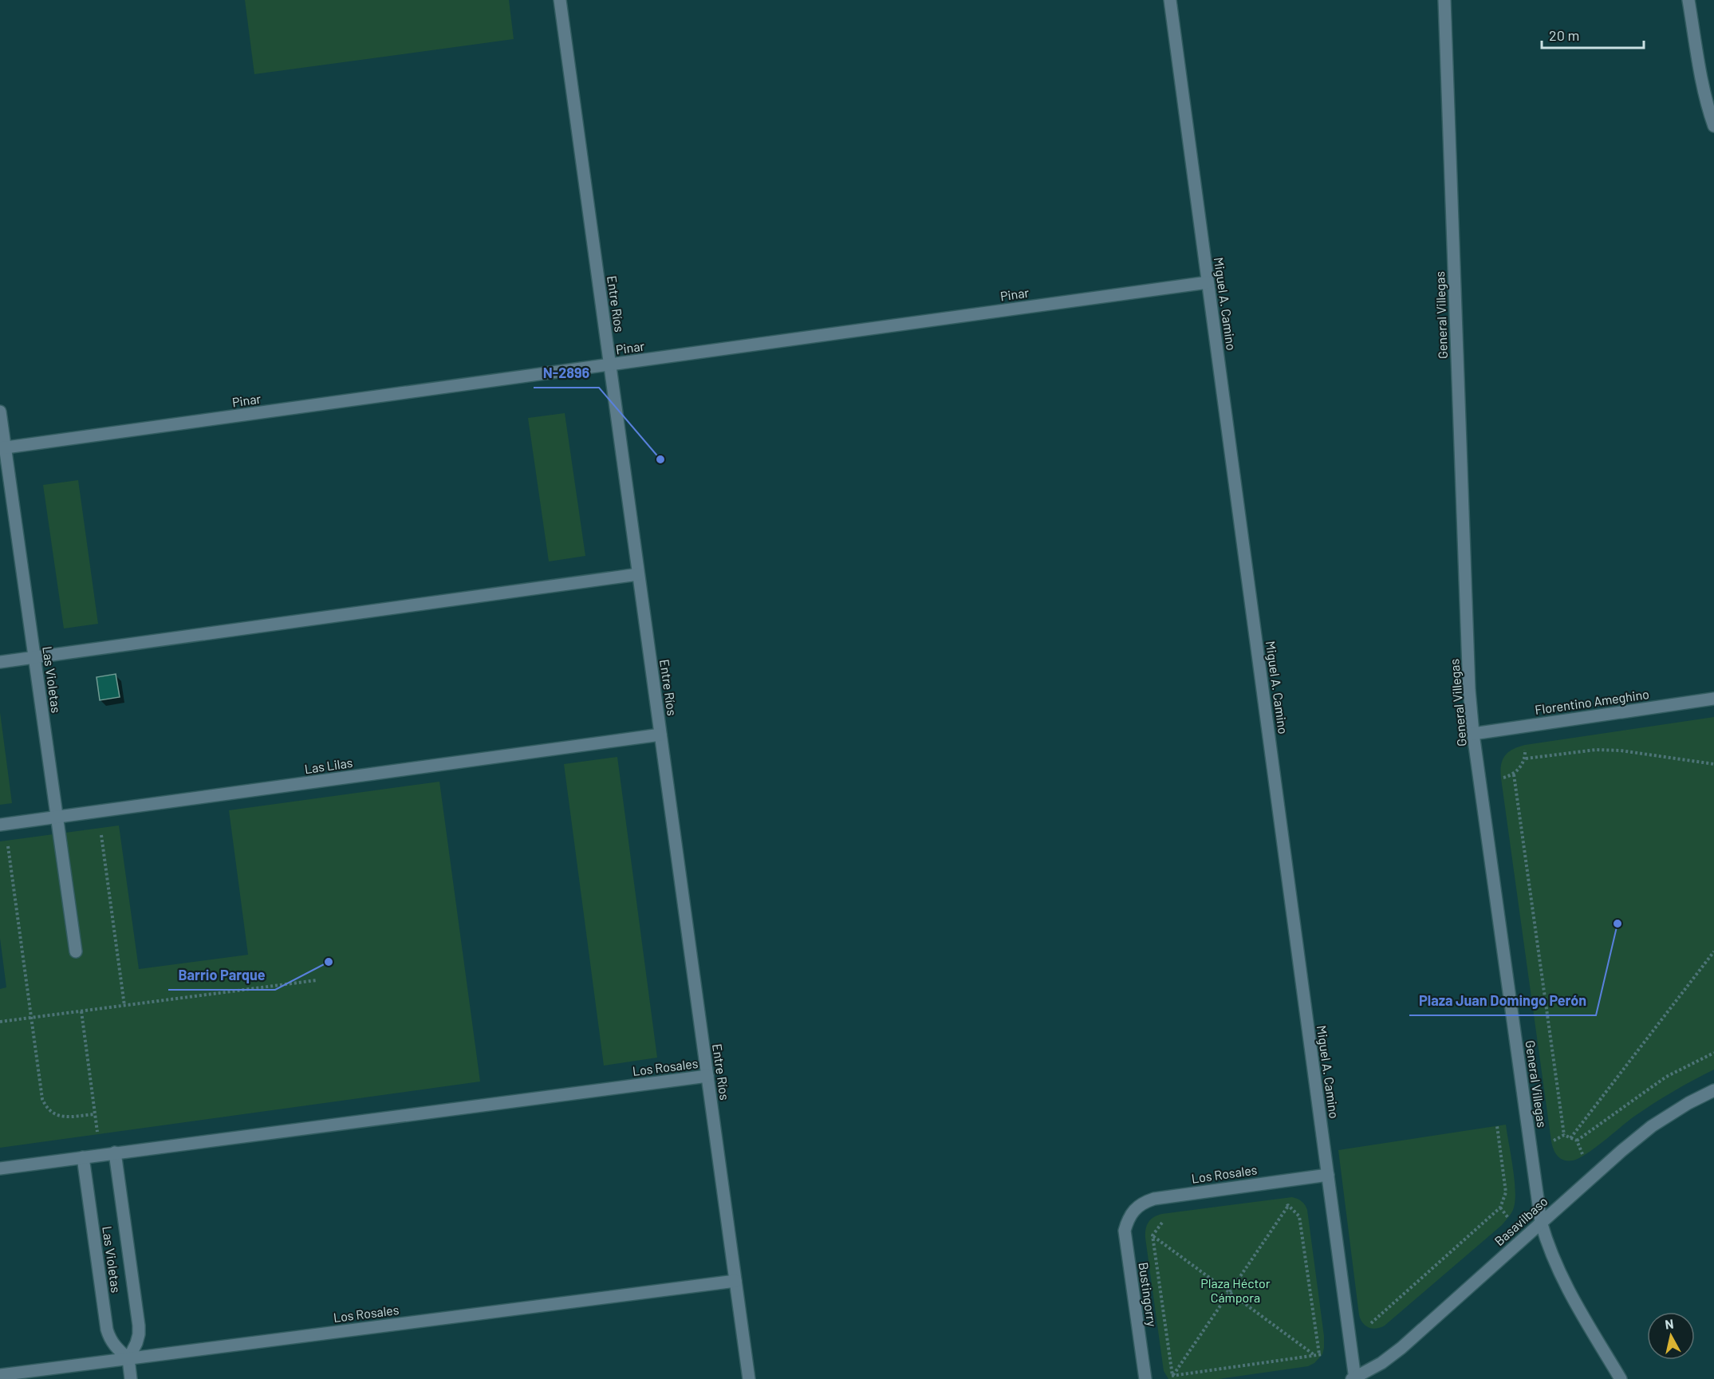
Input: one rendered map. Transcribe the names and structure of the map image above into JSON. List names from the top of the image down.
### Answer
{
  "streets": {
    "street": [
      "Pinar",
      "Entre Ríos",
      "Miguel A. Camino",
      "General Villegas",
      "Las Violetas",
      "Florentino Ameghino",
      "Las Lilas",
      "Los Rosales",
      "Basavilbaso",
      "Bustingorry"
    ]
  },
  "crossings": [
    ["Pinar", "Entre Ríos"],
    ["Pinar", "Miguel A. Camino"],
    ["Pinar", "Las Violetas"],
    ["Entre Ríos", "Las Lilas"],
    ["Entre Ríos", "Los Rosales"],
    ["Miguel A. Camino", "Los Rosales"],
    ["Miguel A. Camino", "Basavilbaso"],
    ["General Villegas", "Florentino Ameghino"],
    ["General Villegas", "Basavilbaso"],
    ["Las Violetas", "Las Lilas"],
    ["Las Violetas", "Los Rosales"],
    ["Los Rosales", "Bustingorry"]
  ],
  "parks": ["Plaza Héctor Cámpora"],
  "places": ["N-2896", "Plaza Juan Domingo Perón", "Barrio Parque"],
  "scale_bar": "20 m",
  "north": "top"
}
